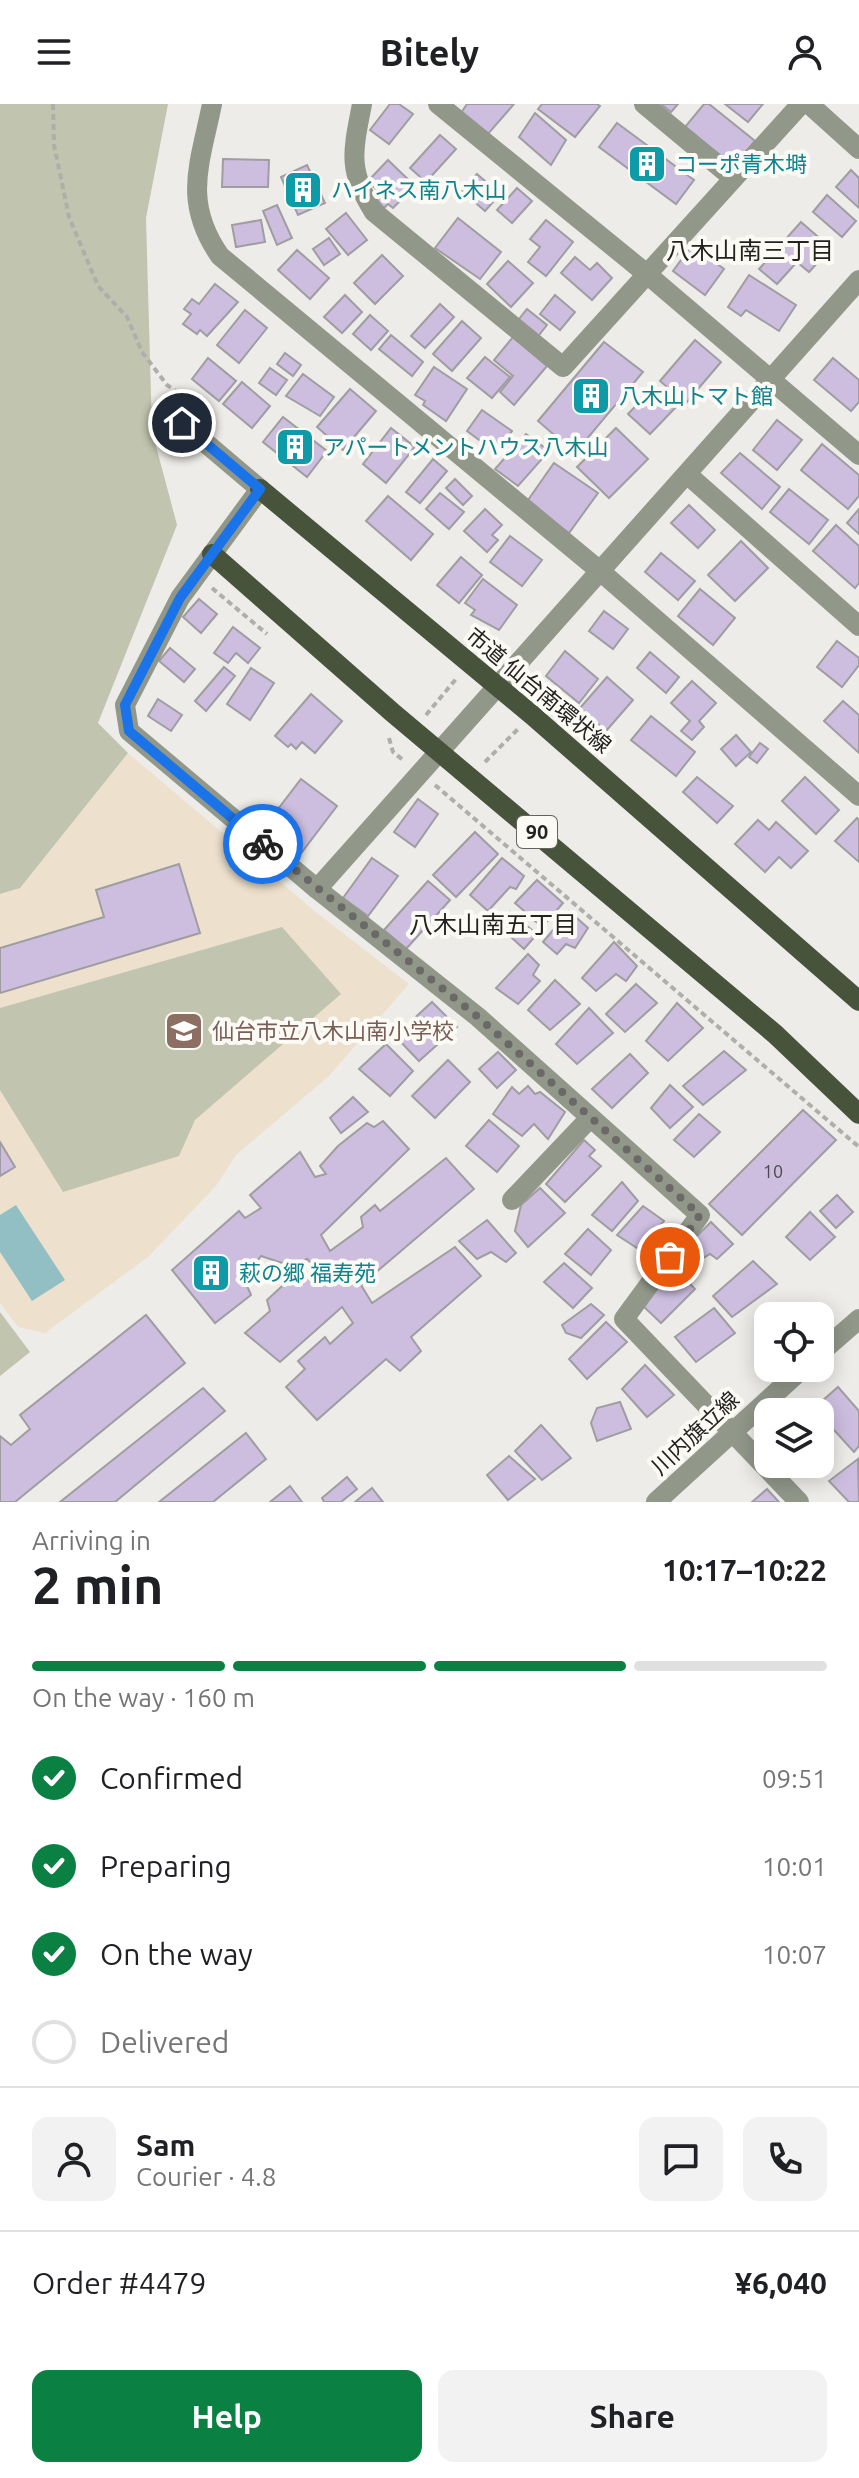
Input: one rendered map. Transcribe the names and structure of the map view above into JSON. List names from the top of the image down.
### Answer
{
  "streets": {
    "main road": ["市道 仙台南環状線", "90"],
    "street": ["川内旗立線"]
  },
  "districts": ["八木山南三丁目", "八木山南五丁目"],
  "places": {
    "building": [
      "コーポ青木塒",
      "ハイネス南八木山",
      "八木山トマト館",
      "アパートメントハウス八木山",
      "萩の郷 福寿苑"
    ],
    "school or university": ["仙台市立八木山南小学校"]
  },
  "house_numbers": ["10"],
  "page": {
    "header": "Bitely",
    "heading": ["2 min", "Arriving in", "10:17–10:22"],
    "panel": [
      "Sam",
      "Courier · 4.8",
      "Order #4479",
      "¥6,040"
    ],
    "bar": "On the way · 160 m",
    "list": [
      ["Confirmed", "09:51"],
      ["Preparing", "10:01"],
      ["On the way", "10:07"],
      "Delivered"
    ],
    "buttons": ["Help", "Share"]
  }
}
